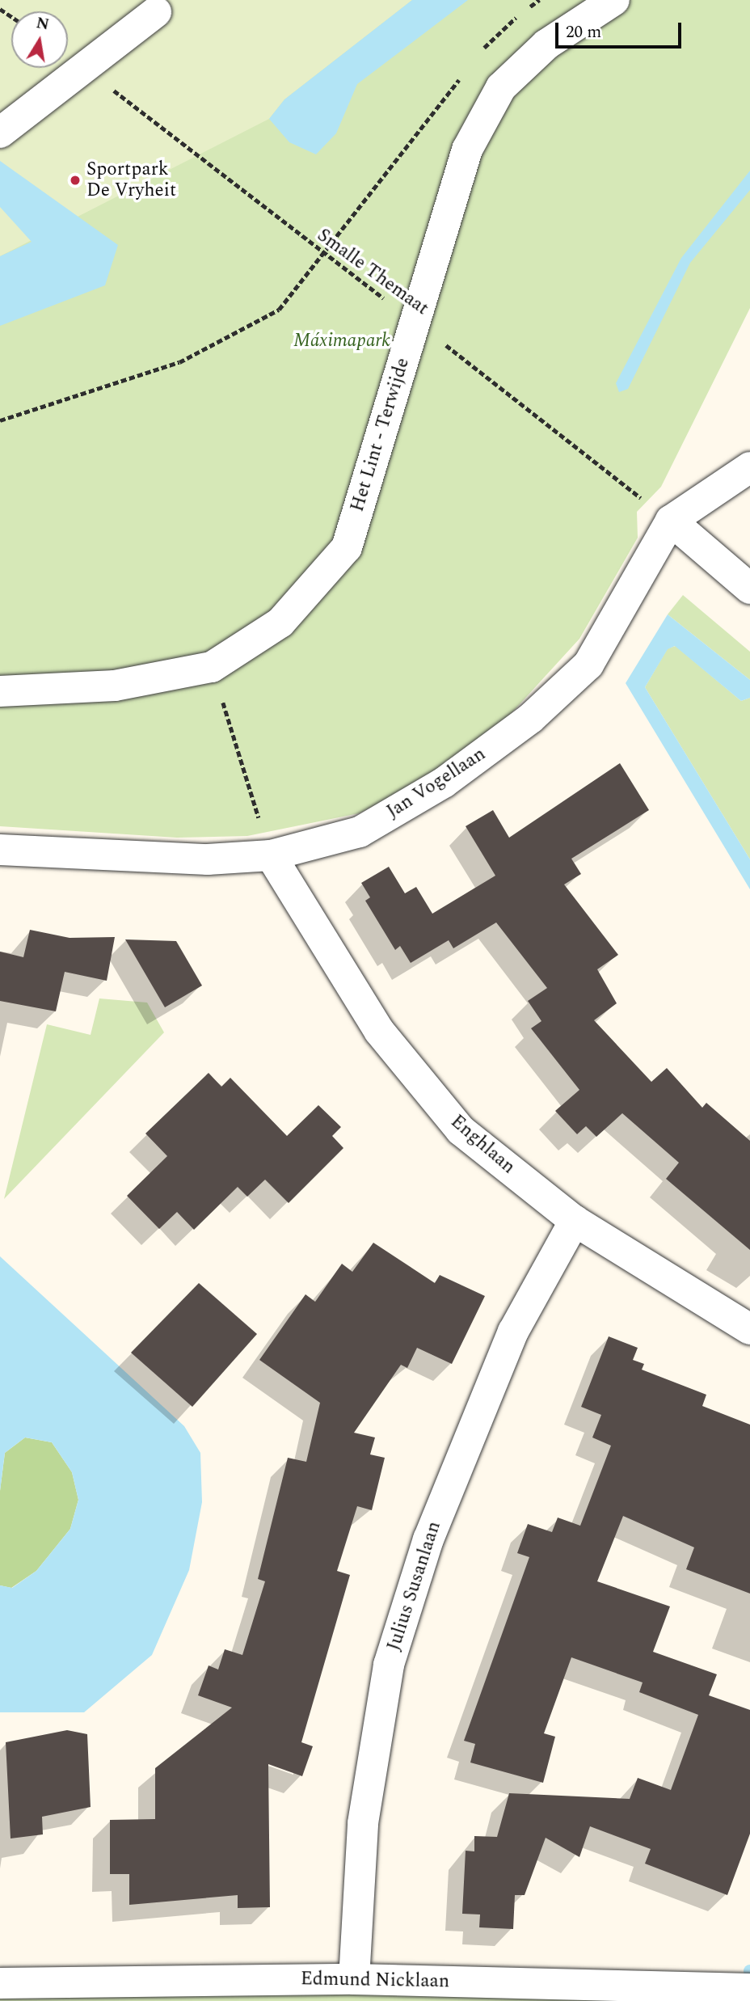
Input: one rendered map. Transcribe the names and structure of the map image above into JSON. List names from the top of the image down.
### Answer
{
  "streets": {
    "street": [
      "Het Lint - Terwijde",
      "Jan Vogellaan",
      "Enghlaan",
      "Julius Susanlaan",
      "Edmund Nicklaan"
    ],
    "path": ["Smalle Themaat"]
  },
  "crossings": [
    ["Smalle Themaat", "Het Lint - Terwijde"],
    ["Smalle Themaat", "Jan Vogellaan"],
    ["Jan Vogellaan", "Enghlaan"],
    ["Enghlaan", "Julius Susanlaan"],
    ["Julius Susanlaan", "Edmund Nicklaan"]
  ],
  "parks": ["Máximapark"],
  "places": ["Sportpark De Vryheit"],
  "scale_bar": "20 m",
  "north": "top"
}
